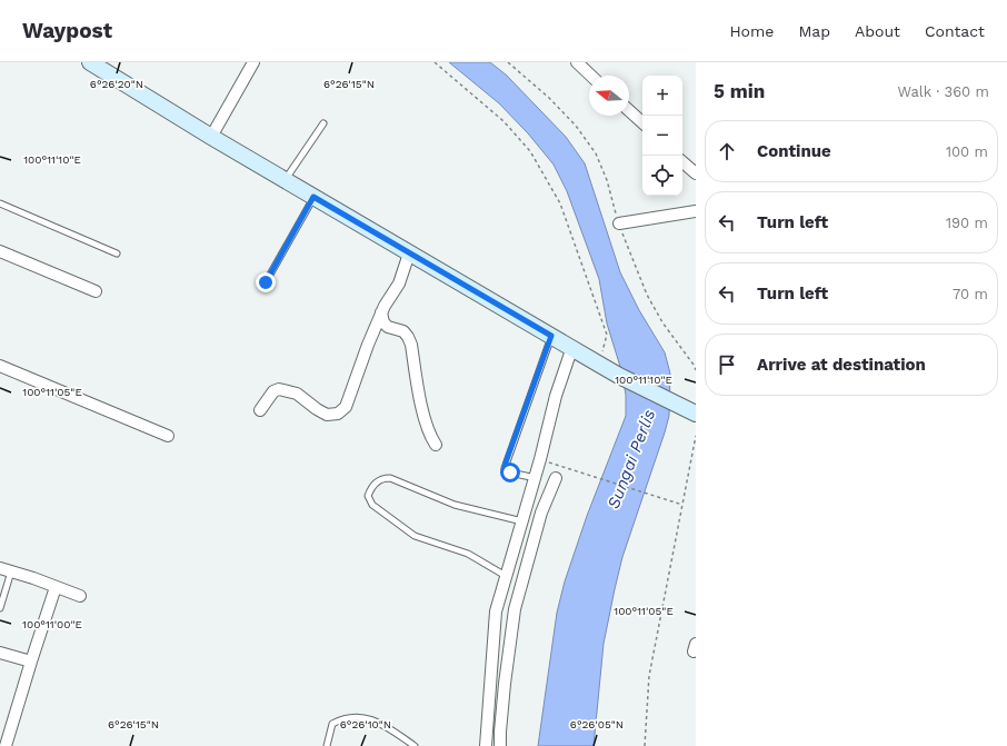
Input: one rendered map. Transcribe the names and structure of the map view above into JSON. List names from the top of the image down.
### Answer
{
  "water": ["Sungai Perlis"],
  "north": "left",
  "page": {
    "header": "Waypost",
    "nav": [
      "Home",
      "Map",
      "About",
      "Contact"
    ],
    "heading": ["5 min", "Walk · 360 m"],
    "map_buttons": ["+", "−"],
    "list": [
      ["Continue", "100 m"],
      ["Turn left", "190 m"],
      ["Turn left", "70 m"],
      "Arrive at destination"
    ]
  },
  "coordinates": [
    "6°26'20\"N",
    "6°26'15\"N",
    "100°11'10\"E",
    "100°11'05\"E",
    "100°11'00\"E",
    "6°26'10\"N",
    "6°26'05\"N"
  ]
}
